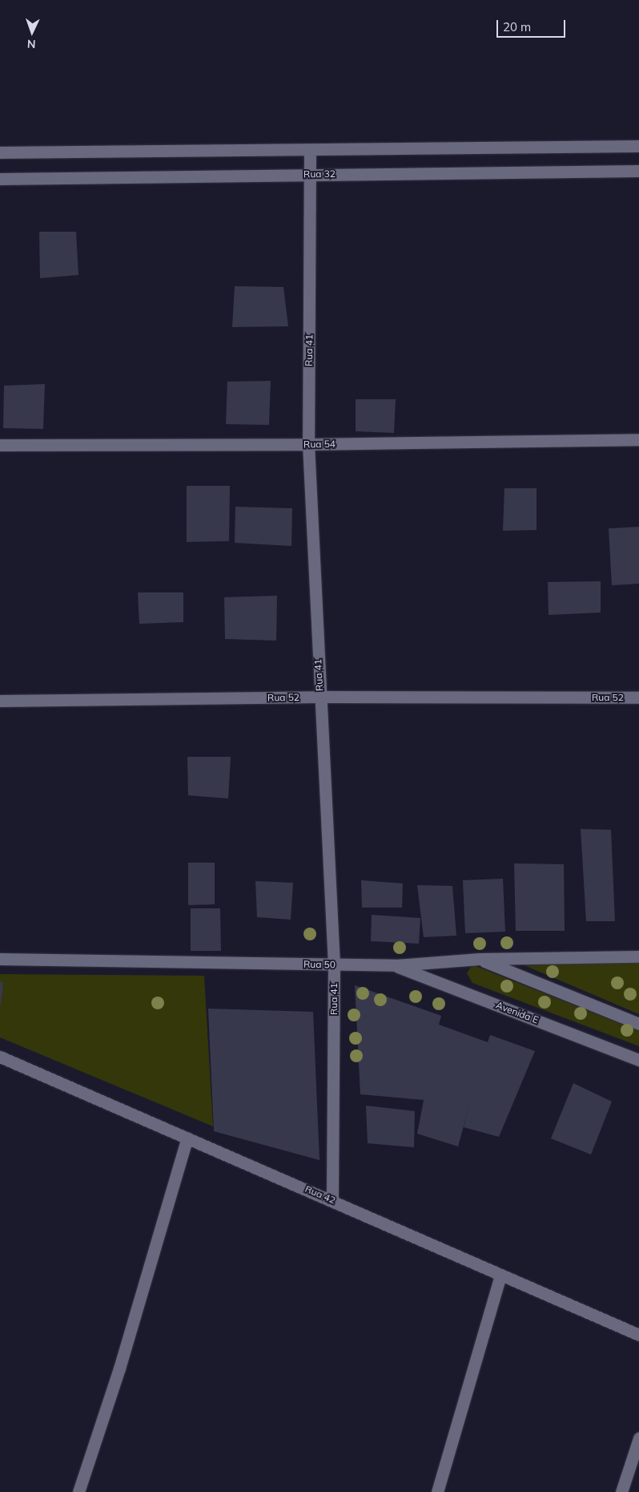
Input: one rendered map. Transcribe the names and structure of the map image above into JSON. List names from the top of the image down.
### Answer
{
  "streets": {
    "street": [
      "Rua 32",
      "Rua 41",
      "Rua 54",
      "Rua 52",
      "Rua 50",
      "Avenida E",
      "Rua 42"
    ]
  },
  "crossings": [
    ["Rua 32", "Rua 41"],
    ["Rua 41", "Rua 54"],
    ["Rua 41", "Rua 52"],
    ["Rua 41", "Rua 50"],
    ["Rua 41", "Rua 42"],
    ["Rua 50", "Avenida E"]
  ],
  "scale_bar": "20 m",
  "north": "bottom"
}
